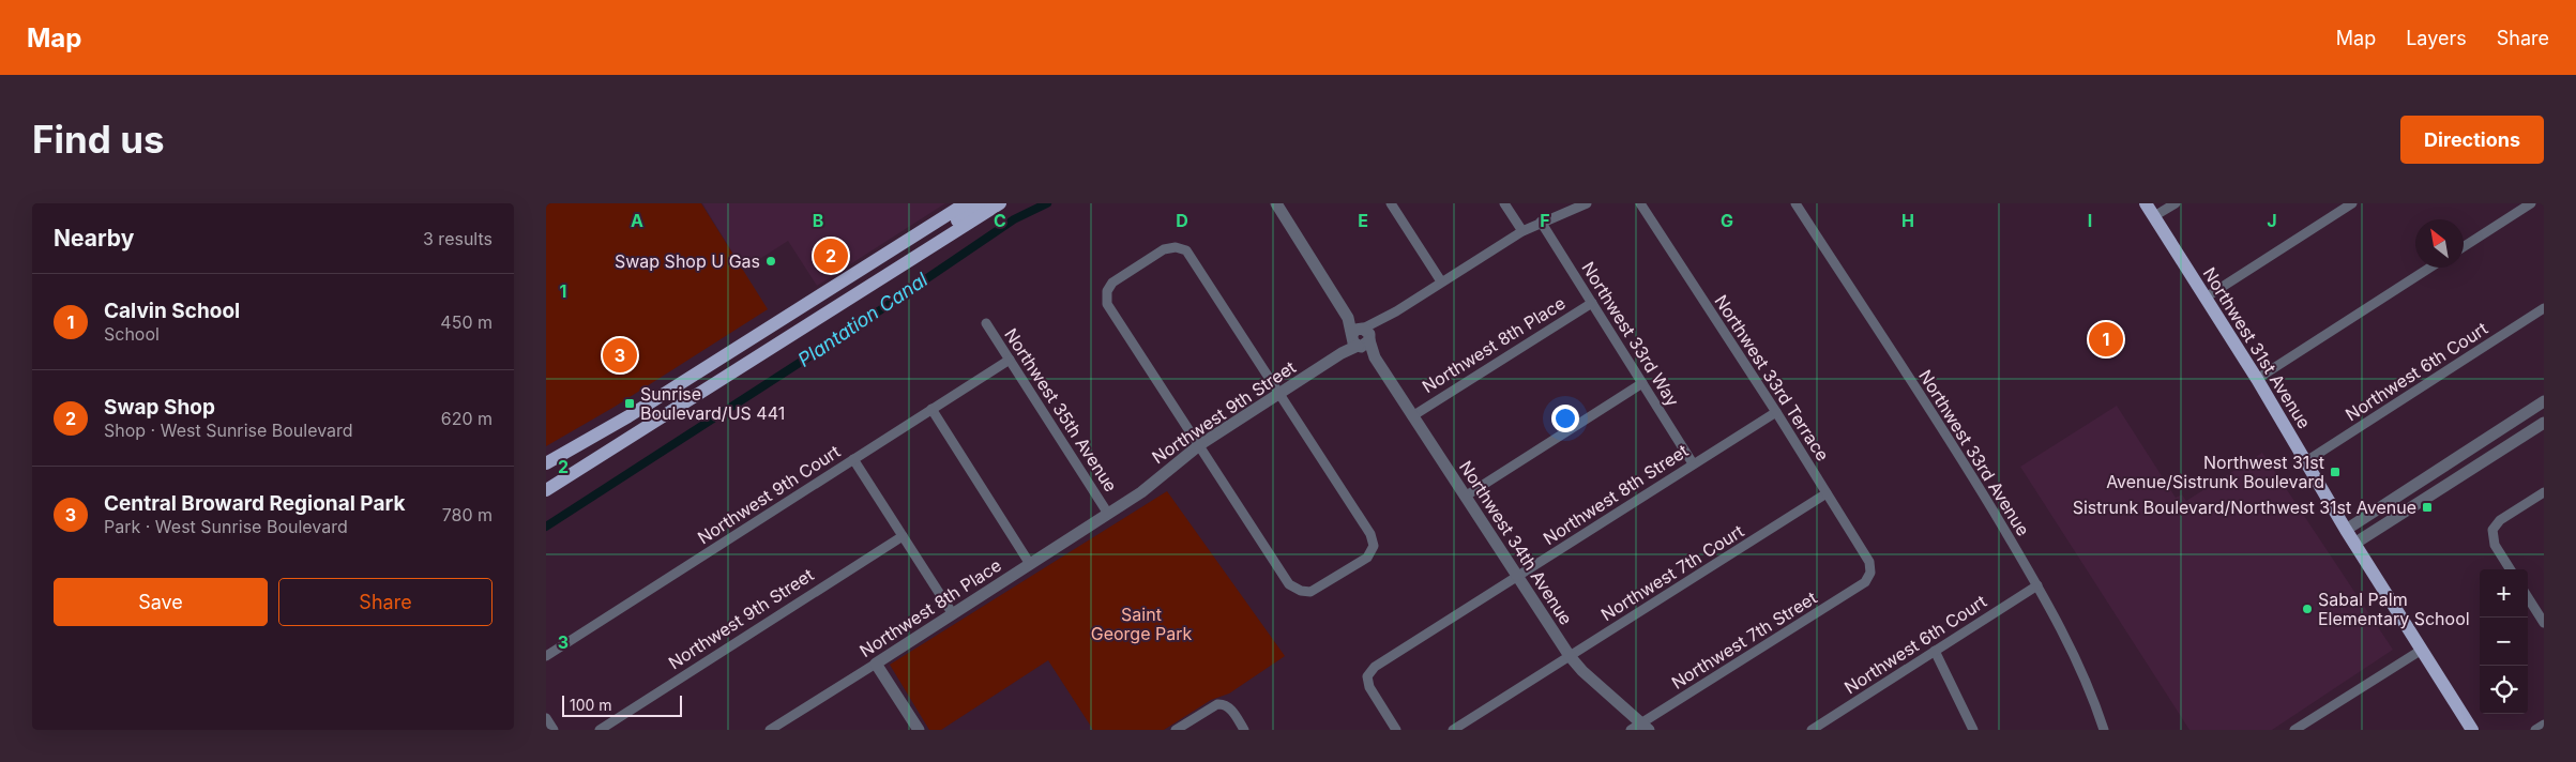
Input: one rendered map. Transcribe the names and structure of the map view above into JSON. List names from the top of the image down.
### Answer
{
  "streets": {
    "main road": ["Northwest 31st Avenue"],
    "street": [
      "Northwest 33rd Way",
      "Northwest 8th Place",
      "Northwest 6th Court",
      "Northwest 33rd Terrace",
      "Northwest 35th Avenue",
      "Northwest 9th Street",
      "Northwest 33rd Avenue",
      "Northwest 9th Court",
      "Northwest 8th Street",
      "Northwest 34th Avenue",
      "Northwest 7th Court",
      "Northwest 7th Street"
    ]
  },
  "crossings": [
    ["Northwest 33rd Way", "Northwest 8th Place"],
    ["Northwest 33rd Way", "Northwest 9th Street"],
    ["Northwest 33rd Way", "Northwest 8th Street"],
    ["Northwest 8th Place", "Northwest 35th Avenue"],
    ["Northwest 8th Place", "Northwest 9th Street"],
    ["Northwest 8th Place", "Northwest 34th Avenue"],
    ["Northwest 31st Avenue", "Northwest 6th Court"],
    ["Northwest 6th Court", "Northwest 33rd Avenue"],
    ["Northwest 33rd Terrace", "Northwest 8th Street"],
    ["Northwest 33rd Terrace", "Northwest 7th Court"],
    ["Northwest 33rd Terrace", "Northwest 7th Street"],
    ["Northwest 35th Avenue", "Northwest 9th Street"],
    ["Northwest 35th Avenue", "Northwest 9th Court"],
    ["Northwest 9th Street", "Northwest 34th Avenue"],
    ["Northwest 8th Street", "Northwest 34th Avenue"],
    ["Northwest 34th Avenue", "Northwest 7th Court"],
    ["Northwest 34th Avenue", "Northwest 7th Street"]
  ],
  "water": ["Plantation Canal"],
  "parks": ["Saint George Park"],
  "places": {
    "other": ["Swap Shop U Gas", "Sabal Palm Elementary School"],
    "transit": ["Sunrise Boulevard/US 441", "Northwest 31st Avenue/Sistrunk Boulevard", "Sistrunk Boulevard/Northwest 31st Avenue"]
  },
  "scale_bar": "100 m",
  "north": "top left",
  "page": {
    "header": "Map",
    "nav": ["Map", "Layers", "Share"],
    "buttons": [
      "Directions",
      ["Save", "Share"]
    ],
    "title": "Find us",
    "heading": ["Nearby", "3 results"],
    "pins": ["2", "1", "3"],
    "list": [
      {
        "mark": "1",
        "name": "Calvin School",
        "note": "School",
        "value": "450 m"
      },
      {
        "mark": "2",
        "name": "Swap Shop",
        "note": "Shop · West Sunrise Boulevard",
        "value": "620 m"
      },
      {
        "mark": "3",
        "name": "Central Broward Regional Park",
        "note": "Park · West Sunrise Boulevard",
        "value": "780 m"
      }
    ],
    "map_buttons": ["+", "−"],
    "scale": "100 m"
  },
  "grid": {
    "columns": [
      "A",
      "B",
      "C",
      "D",
      "E",
      "F",
      "G",
      "H",
      "I",
      "J"
    ],
    "rows": ["1", "2", "3"]
  }
}
